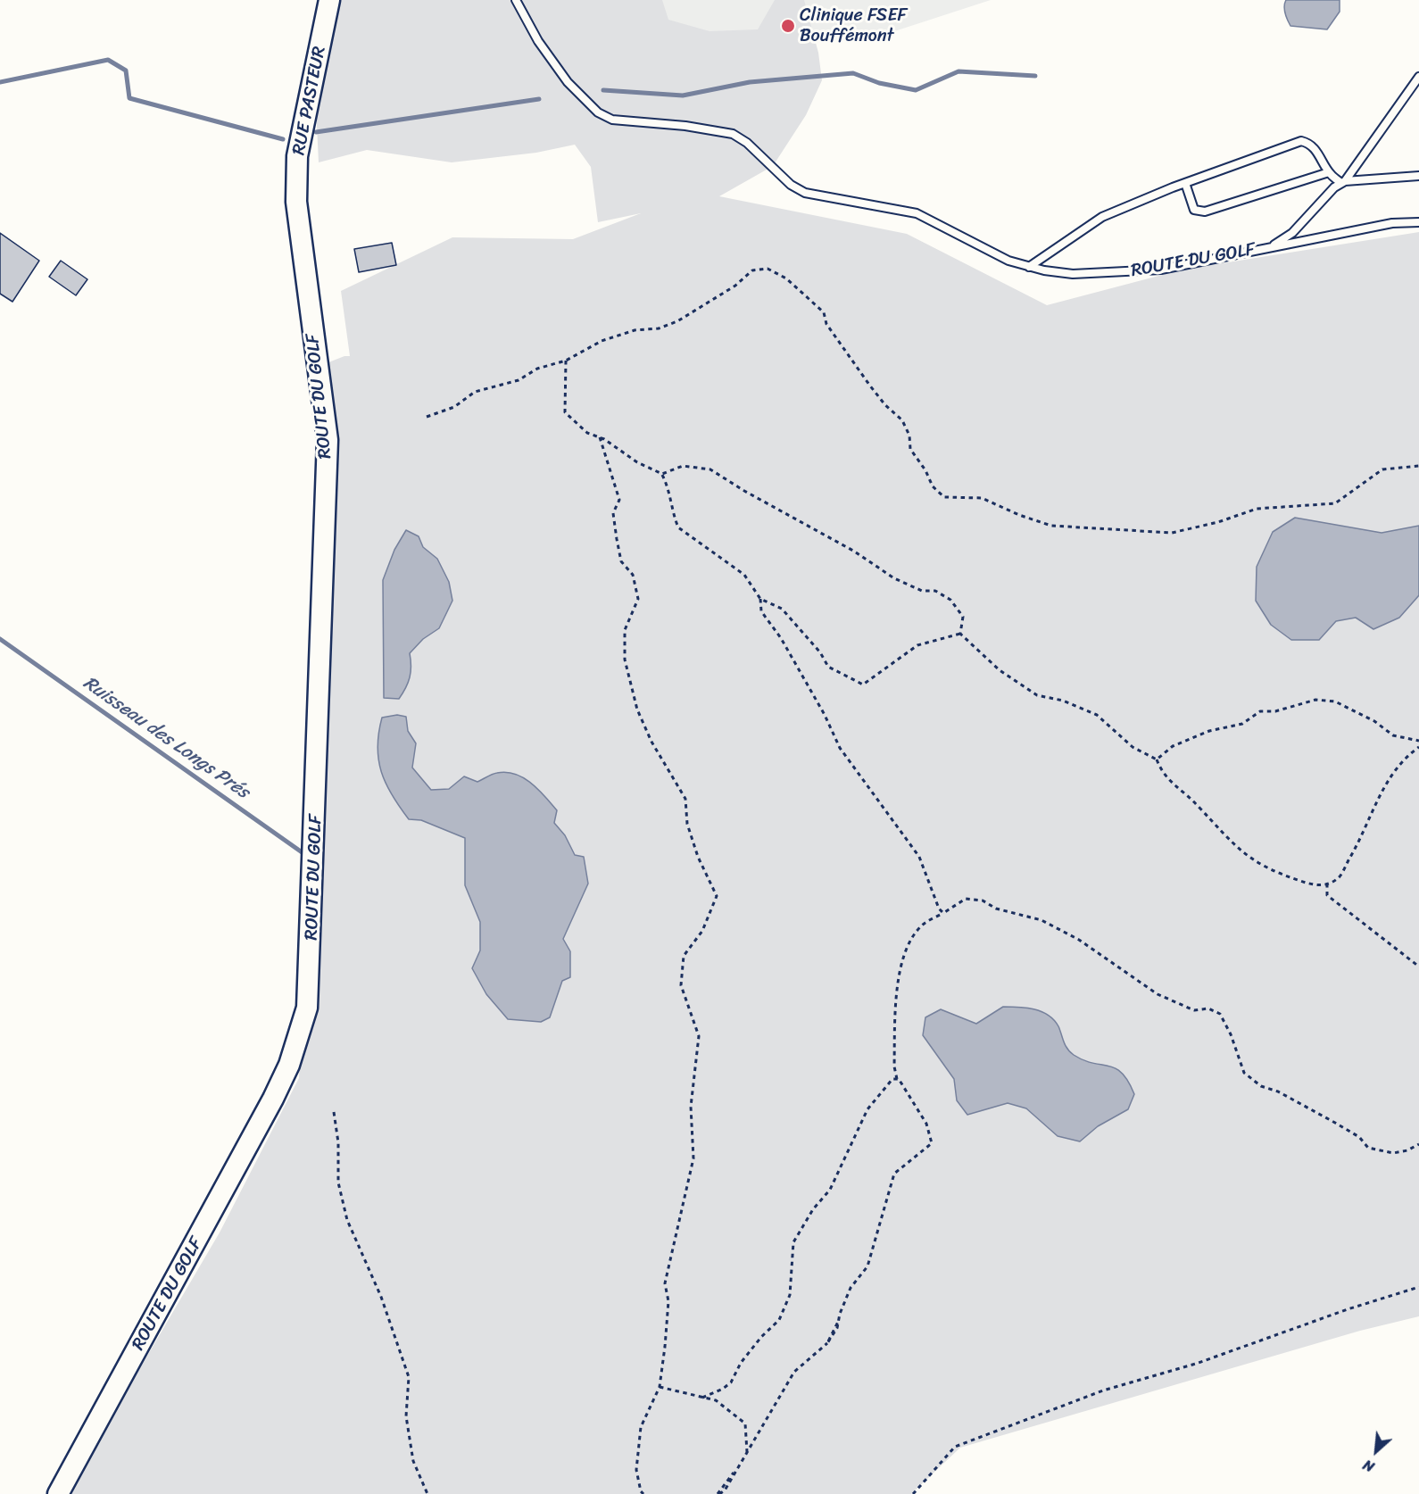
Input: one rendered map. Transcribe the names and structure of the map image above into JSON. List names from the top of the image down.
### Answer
{
  "streets": {
    "street": ["RUE PASTEUR", "ROUTE DU GOLF"]
  },
  "crossings": [
    ["RUE PASTEUR", "ROUTE DU GOLF"]
  ],
  "water": ["Ruisseau des Longs Prés"],
  "places": ["Clinique FSEF Bouffémont"],
  "north": "bottom left"
}
